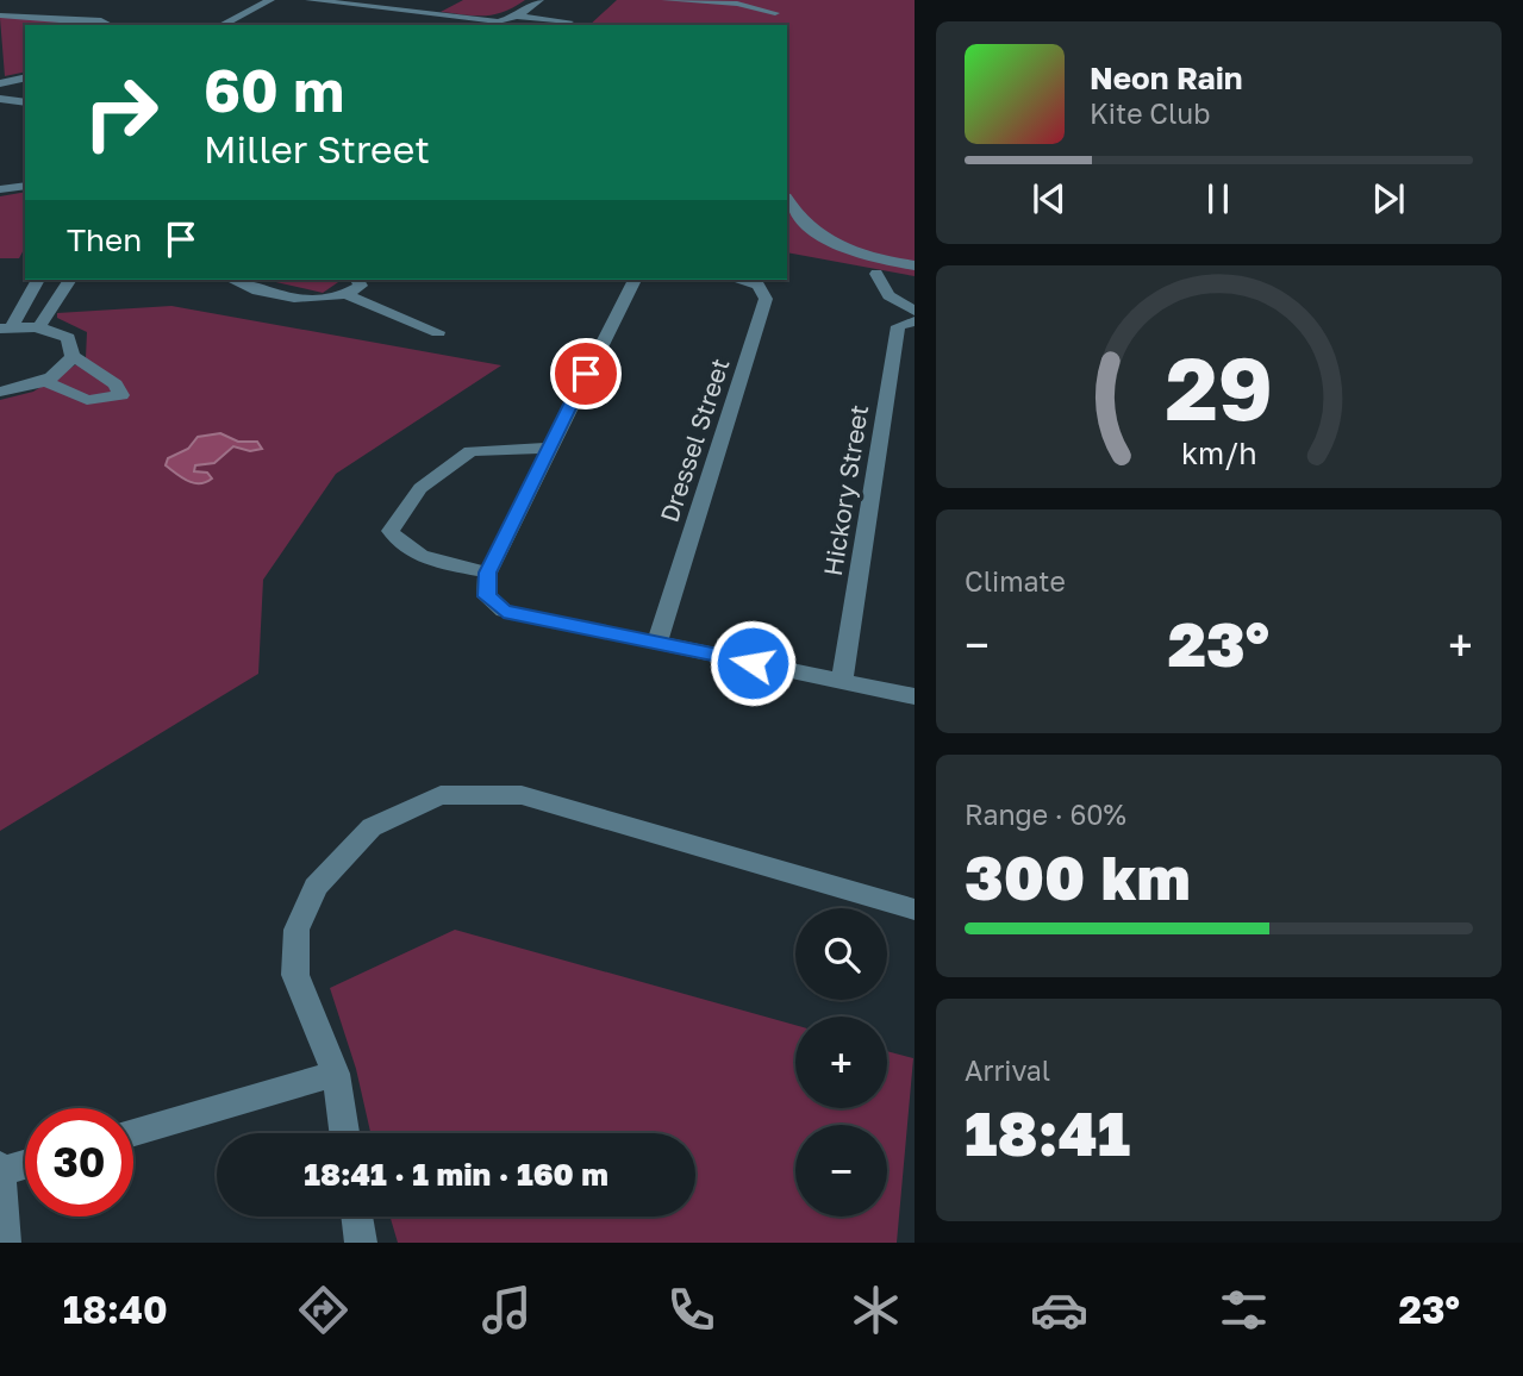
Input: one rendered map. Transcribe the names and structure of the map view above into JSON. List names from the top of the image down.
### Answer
{
  "streets": {
    "street": ["Dressel Street", "Hickory Street"]
  },
  "page": {
    "turn": ["60 m", "Miller Street"],
    "song": ["Neon Rain", "Kite Club"],
    "then": "Then",
    "tile": [
      "Climate",
      ["Range · 60%", "300 km"],
      ["Arrival", "18:41"]
    ],
    "heat": ["−", "23°", "+"],
    "map_buttons": ["+", "−"],
    "limit": "30",
    "trip": "18:41 · 1 min · 160 m",
    "tabs": ["18:40", "23°"],
    "gauge": ["29", "km/h"]
  }
}
